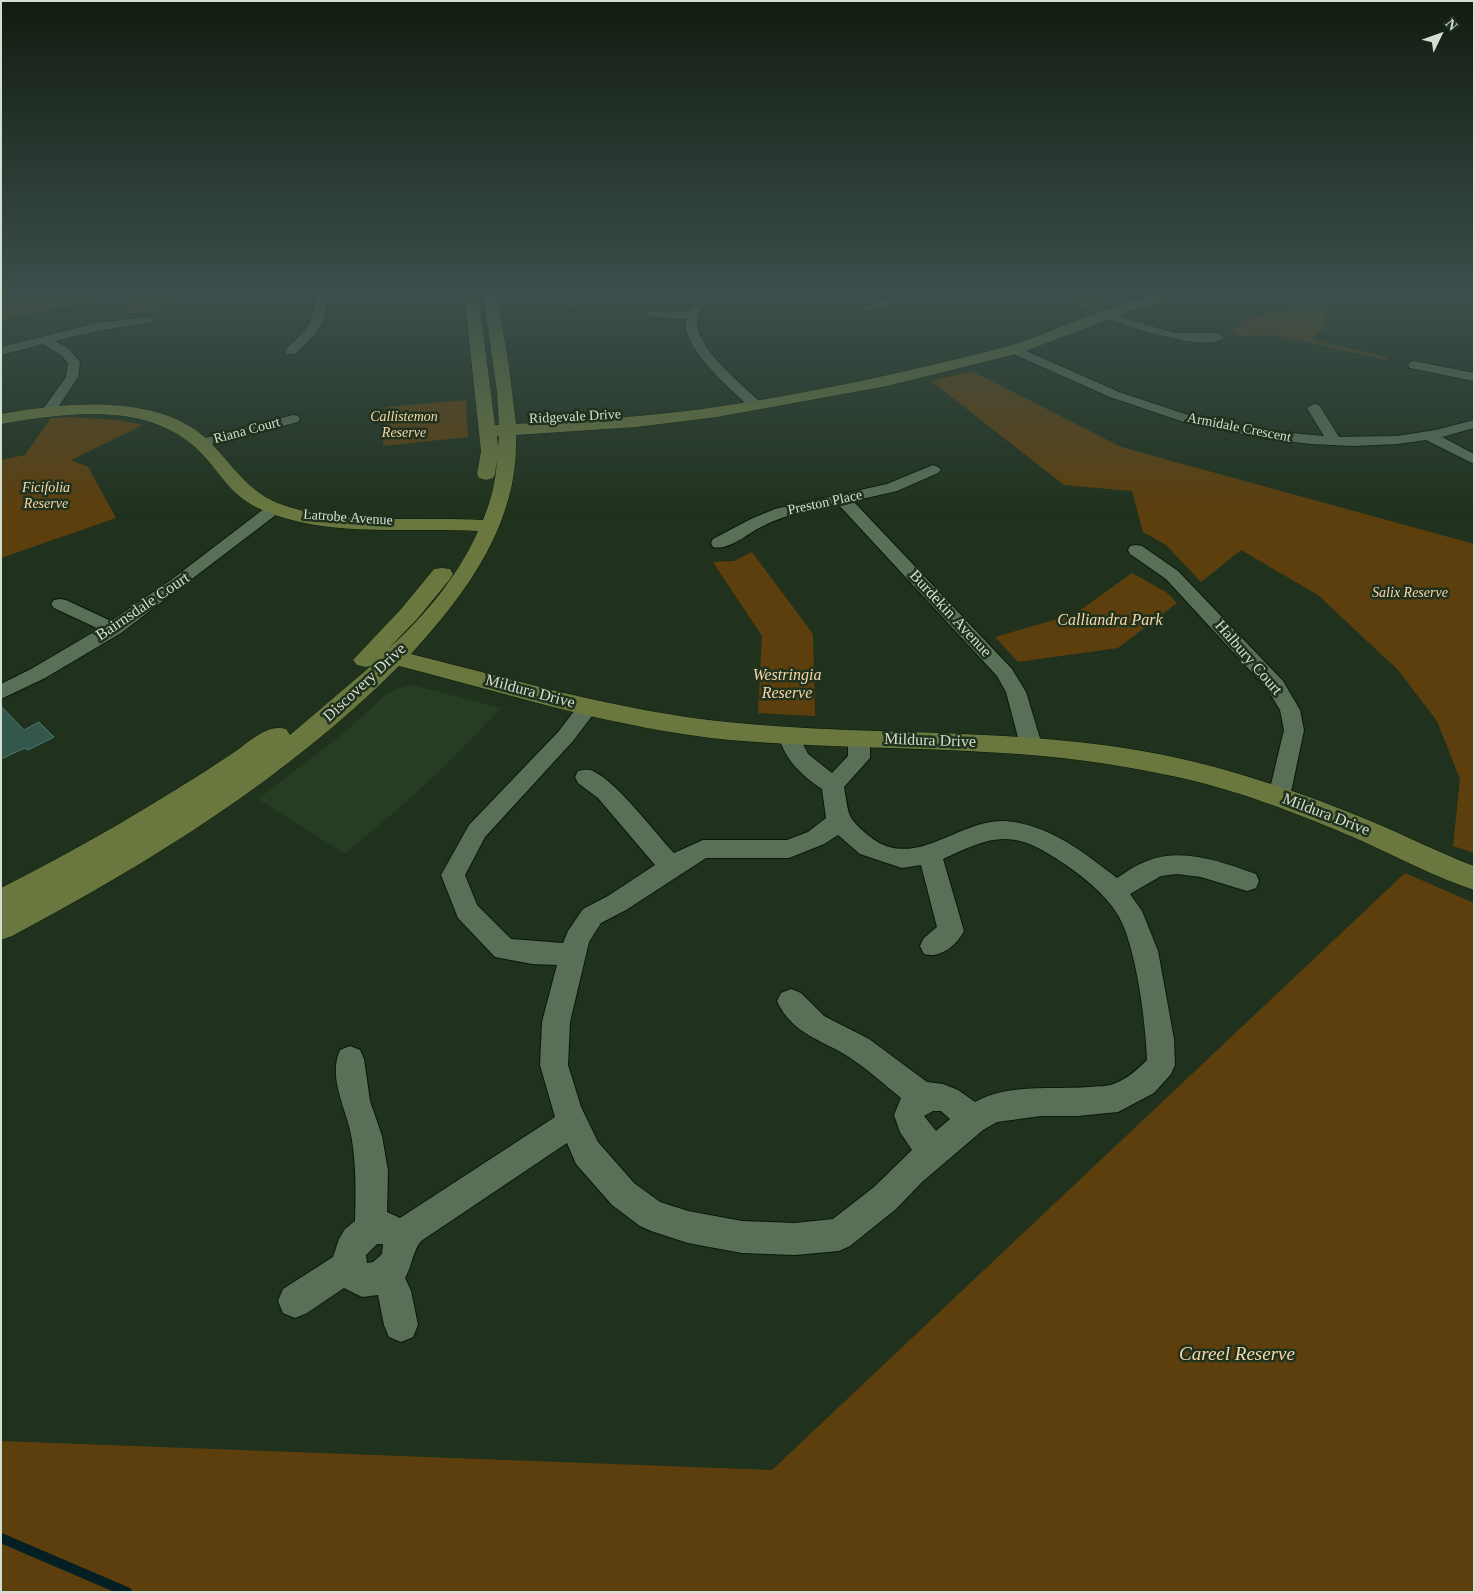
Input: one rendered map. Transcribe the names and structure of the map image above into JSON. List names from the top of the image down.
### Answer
{
  "streets": {
    "street": [
      "Ridgevale Drive",
      "Armidale Crescent",
      "Riana Court",
      "Preston Place",
      "Latrobe Avenue",
      "Bairnsdale Court",
      "Burdekin Avenue",
      "Halbury Court",
      "Discovery Drive",
      "Mildura Drive"
    ]
  },
  "crossings": [
    ["Ridgevale Drive", "Discovery Drive"],
    ["Riana Court", "Latrobe Avenue"],
    ["Preston Place", "Burdekin Avenue"],
    ["Latrobe Avenue", "Bairnsdale Court"],
    ["Latrobe Avenue", "Discovery Drive"],
    ["Burdekin Avenue", "Mildura Drive"],
    ["Halbury Court", "Mildura Drive"],
    ["Discovery Drive", "Mildura Drive"]
  ],
  "parks": [
    "Callistemon Reserve",
    "Ficifolia Reserve",
    "Salix Reserve",
    "Calliandra Park",
    "Westringia Reserve",
    "Careel Reserve"
  ],
  "north": "top right"
}
